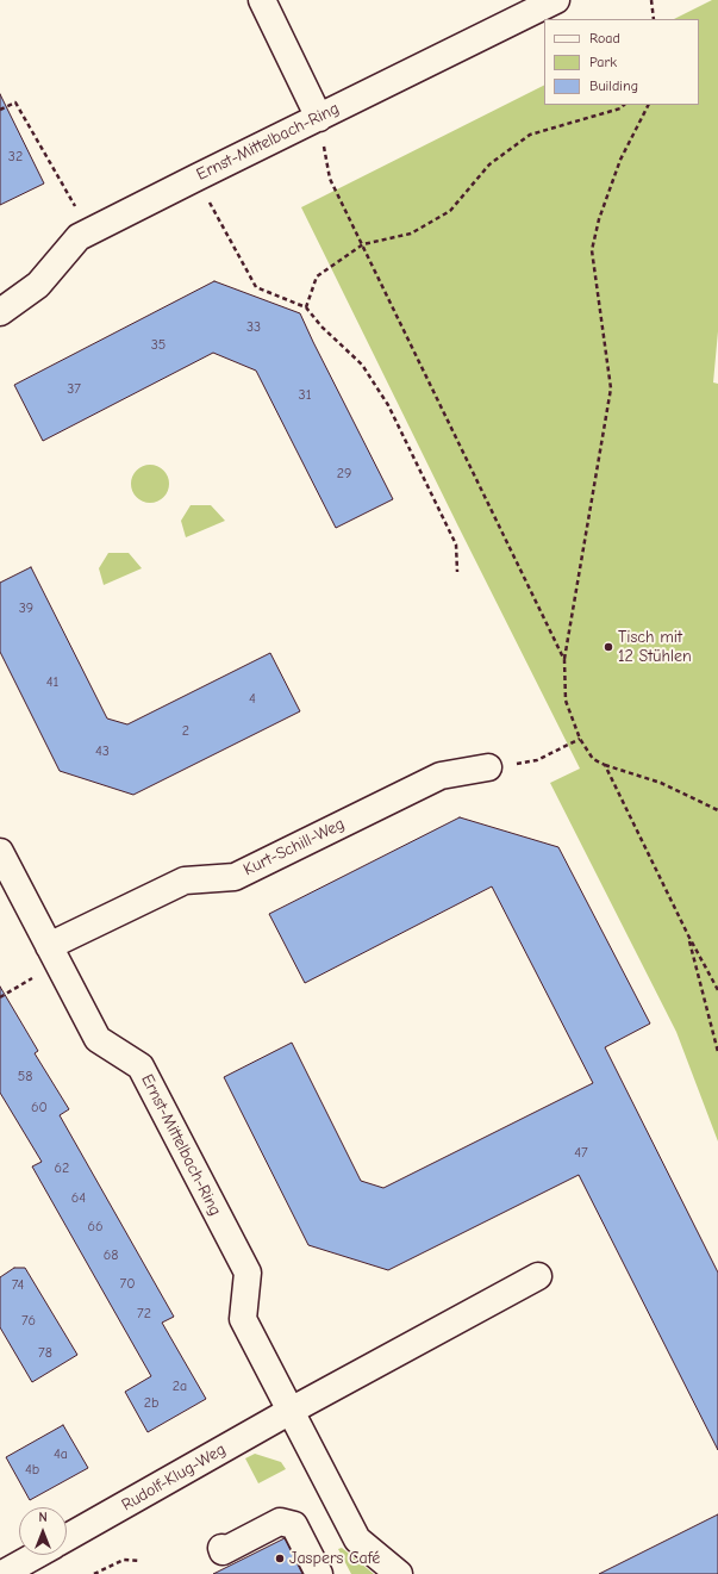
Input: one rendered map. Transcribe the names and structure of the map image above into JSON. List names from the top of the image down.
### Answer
{
  "streets": {
    "street": ["Ernst-Mittelbach-Ring", "Kurt-Schill-Weg", "Rudolf-Klug-Weg"]
  },
  "crossings": [
    ["Ernst-Mittelbach-Ring", "Kurt-Schill-Weg"],
    ["Ernst-Mittelbach-Ring", "Rudolf-Klug-Weg"]
  ],
  "places": ["Tisch mit 12 Stühlen", "Jaspers Café"],
  "house_numbers": [
    "32",
    "33",
    "35",
    "37",
    "31",
    "29",
    "39",
    "41",
    "4",
    "2",
    "43",
    "58",
    "60",
    "47",
    "62",
    "64",
    "66",
    "68",
    "70",
    "74",
    "72",
    "76",
    "78",
    "2a",
    "2b",
    "4a",
    "4b"
  ],
  "legend": ["Road", "Park", "Building"],
  "north": "top"
}
